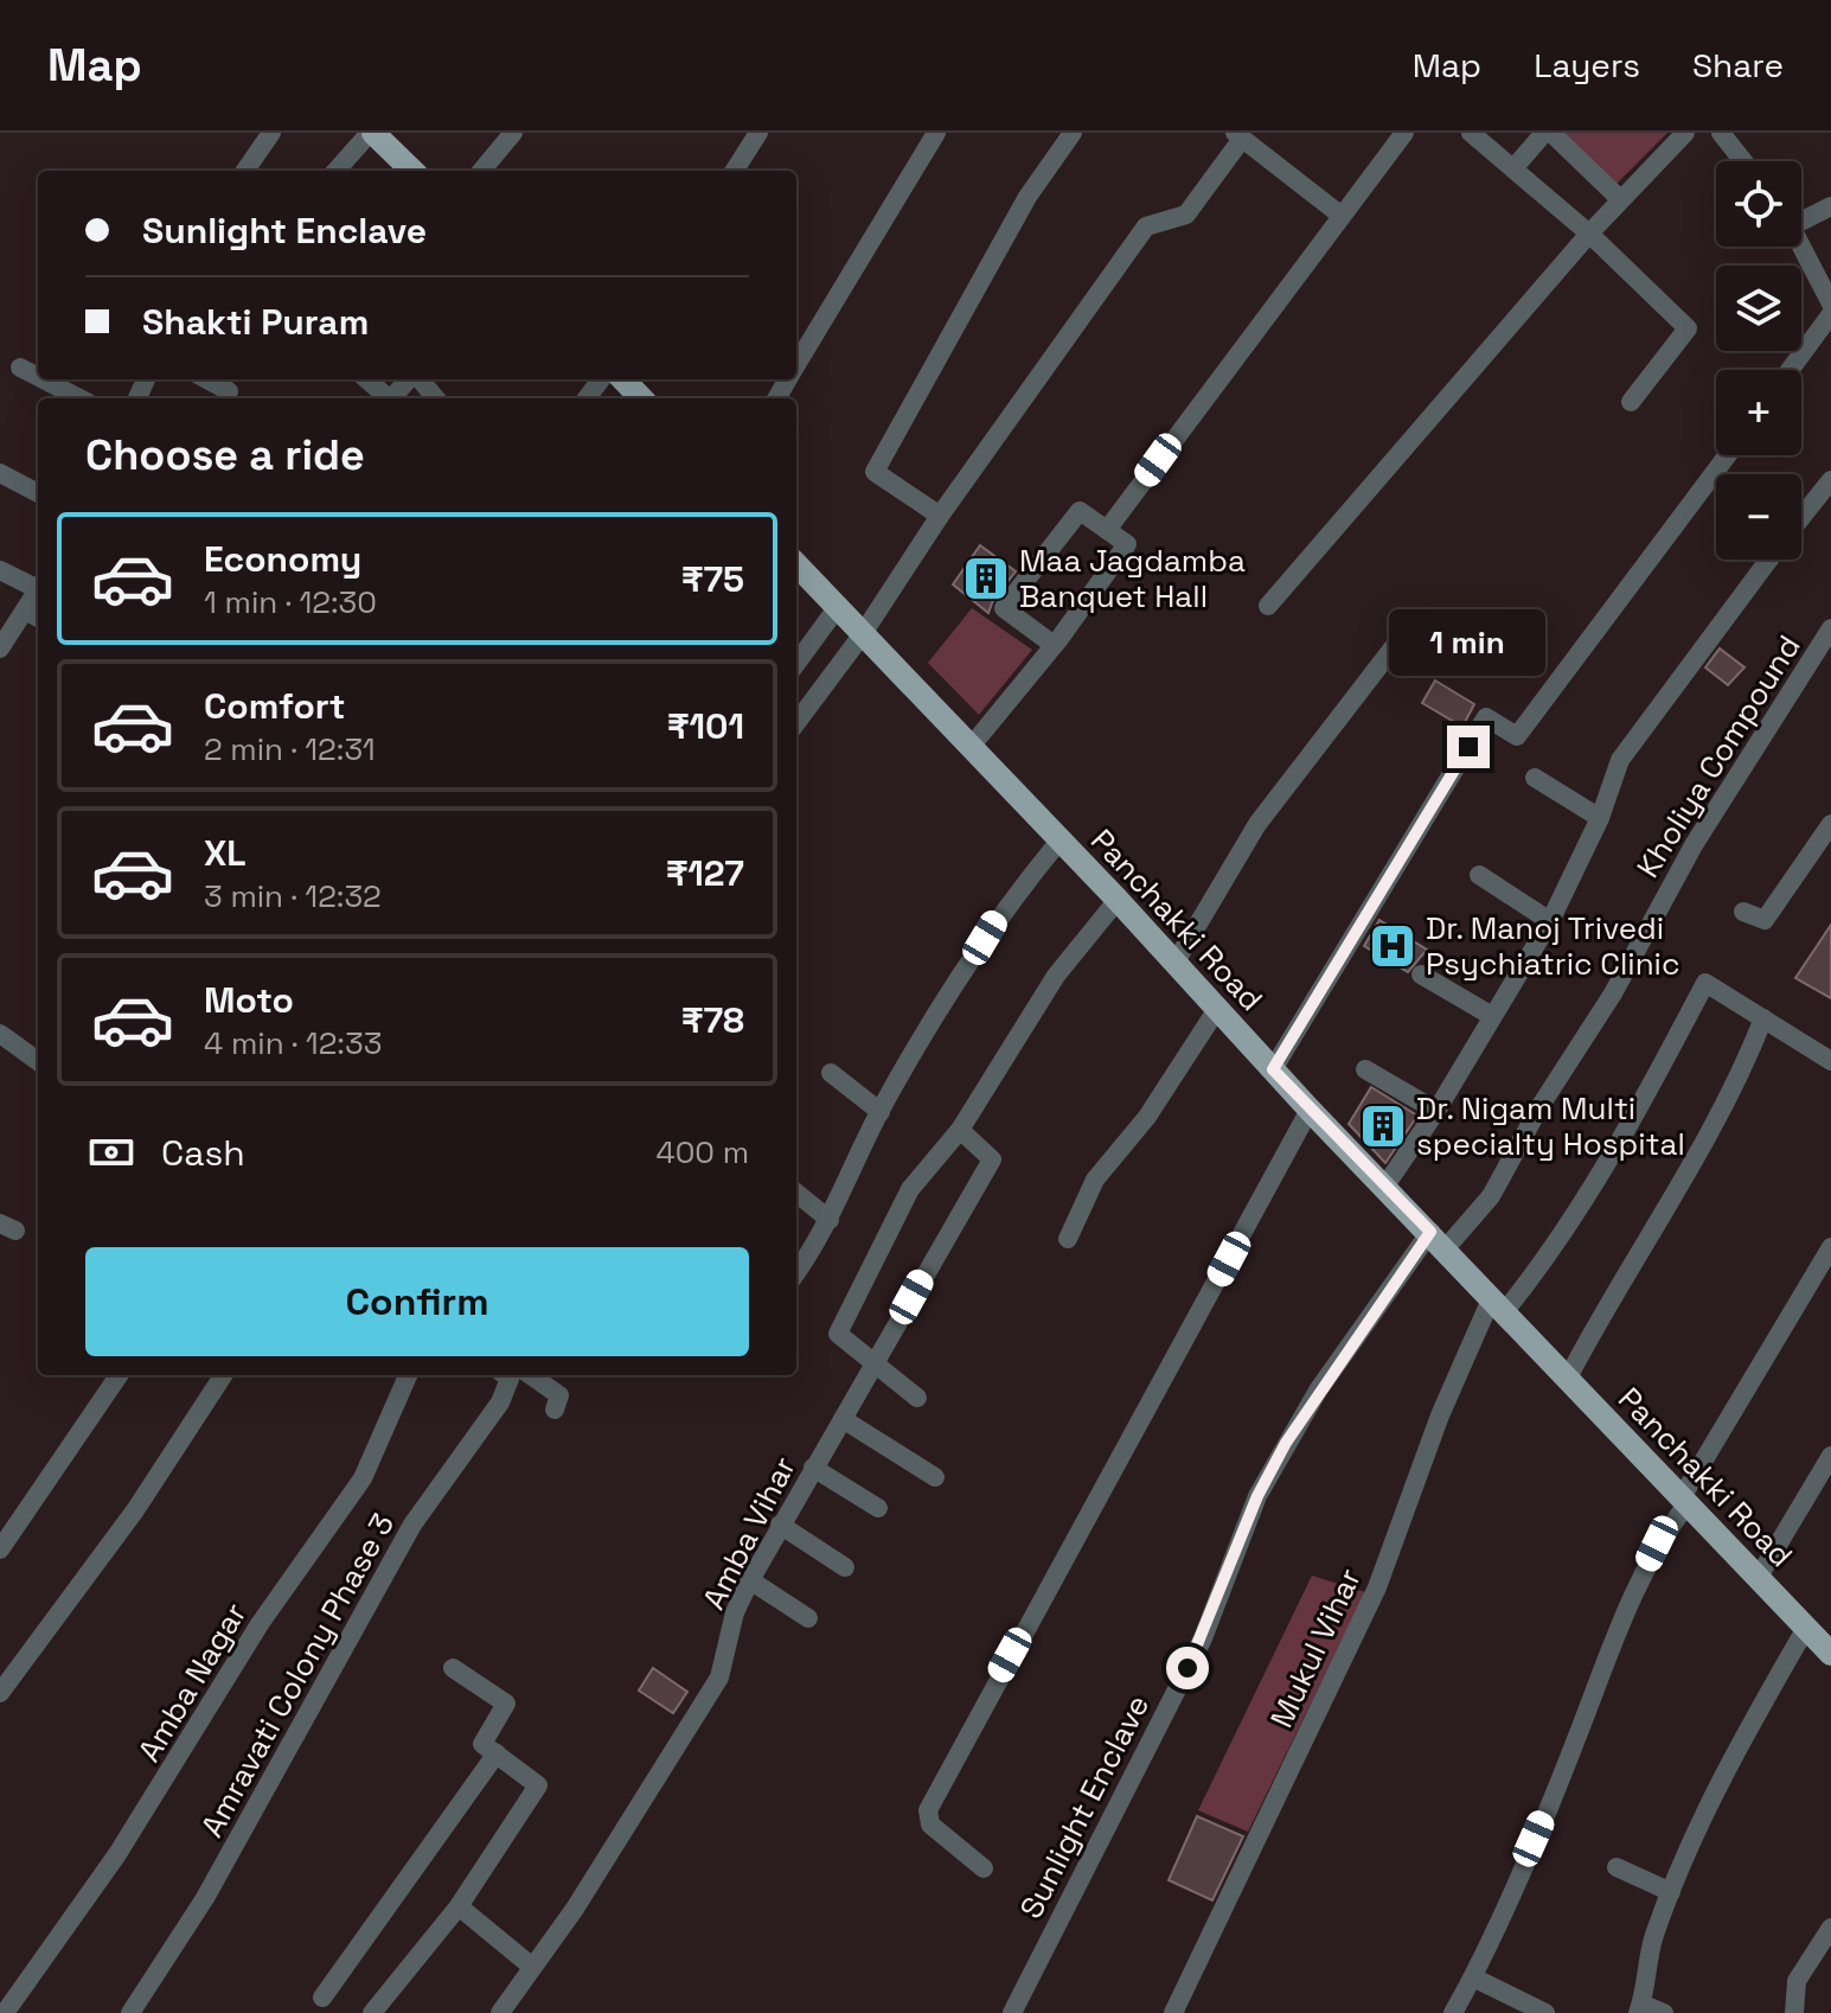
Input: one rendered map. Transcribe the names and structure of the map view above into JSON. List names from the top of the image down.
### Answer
{
  "streets": {
    "main road": ["Panchakki Road"],
    "street": [
      "Kholiya Compound",
      "Amba Vihar",
      "Mukul Vihar",
      "Amravati Colony Phase 3",
      "Amba Nagar",
      "Sunlight Enclave"
    ]
  },
  "crossings": [
    ["Kholiya Compound", "Panchakki Road"],
    ["Kholiya Compound", "Sunlight Enclave"],
    ["Panchakki Road", "Mukul Vihar"],
    ["Panchakki Road", "Sunlight Enclave"]
  ],
  "places": {
    "building": ["Maa Jagdamba Banquet Hall", "Dr. Nigam Multi specialty Hospital"],
    "hospital": ["Dr. Manoj Trivedi Psychiatric Clinic"]
  },
  "page": {
    "header": "Map",
    "nav": ["Map", "Layers", "Share"],
    "map_buttons": ["+", "−"],
    "banner": ["Sunlight Enclave", "Shakti Puram"],
    "heading": "Choose a ride",
    "list": [
      {
        "name": "Economy",
        "note": "1 min · 12:30",
        "value": "₹75"
      },
      {
        "name": "Comfort",
        "note": "2 min · 12:31",
        "value": "₹101"
      },
      {
        "name": "XL",
        "note": "3 min · 12:32",
        "value": "₹127"
      },
      {
        "name": "Moto",
        "note": "4 min · 12:33",
        "value": "₹78"
      }
    ],
    "bubble": "1 min",
    "pay": ["Cash", "400 m"],
    "buttons": "Confirm"
  }
}
